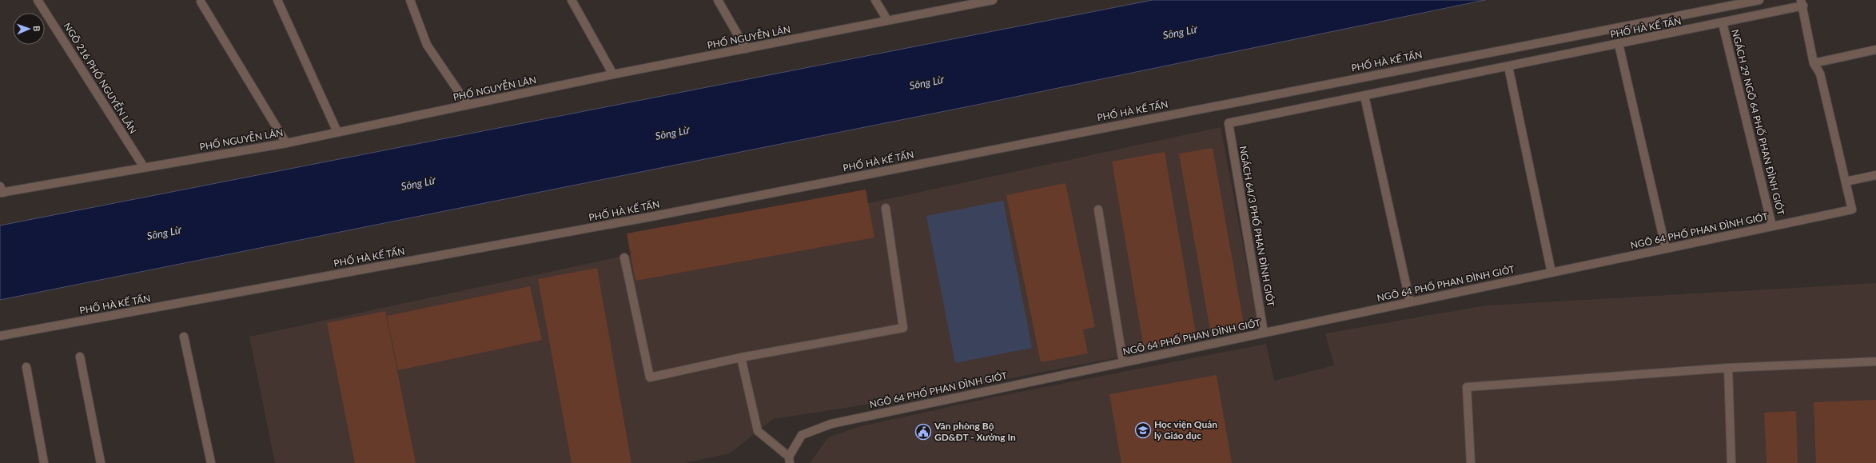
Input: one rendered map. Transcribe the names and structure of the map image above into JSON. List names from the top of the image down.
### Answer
{
  "streets": {
    "street": [
      "PHỐ HÀ KẾ TẤN",
      "PHỐ NGUYỄN LÂN",
      "NGÕ 216 PHỐ NGUYỄN LÂN",
      "NGÁCH 29 NGÕ 64 PHỐ PHAN ĐÌNH GIÓT",
      "NGÁCH 64/3 PHỐ PHAN ĐÌNH GIÓT",
      "NGÕ 64 PHỐ PHAN ĐÌNH GIÓT"
    ]
  },
  "crossings": [
    ["PHỐ HÀ KẾ TẤN", "NGÁCH 29 NGÕ 64 PHỐ PHAN ĐÌNH GIÓT"],
    ["PHỐ HÀ KẾ TẤN", "NGÁCH 64/3 PHỐ PHAN ĐÌNH GIÓT"],
    ["PHỐ HÀ KẾ TẤN", "NGÕ 64 PHỐ PHAN ĐÌNH GIÓT"],
    ["PHỐ NGUYỄN LÂN", "NGÕ 216 PHỐ NGUYỄN LÂN"],
    ["NGÁCH 29 NGÕ 64 PHỐ PHAN ĐÌNH GIÓT", "NGÕ 64 PHỐ PHAN ĐÌNH GIÓT"],
    ["NGÁCH 64/3 PHỐ PHAN ĐÌNH GIÓT", "NGÕ 64 PHỐ PHAN ĐÌNH GIÓT"]
  ],
  "water": ["Sông Lừ"],
  "places": {
    "school or university": ["Học viện Quản lý Giáo dục"],
    "public building": ["Văn phòng Bộ GD&ĐT - Xưởng In"]
  },
  "north": "right"
}
